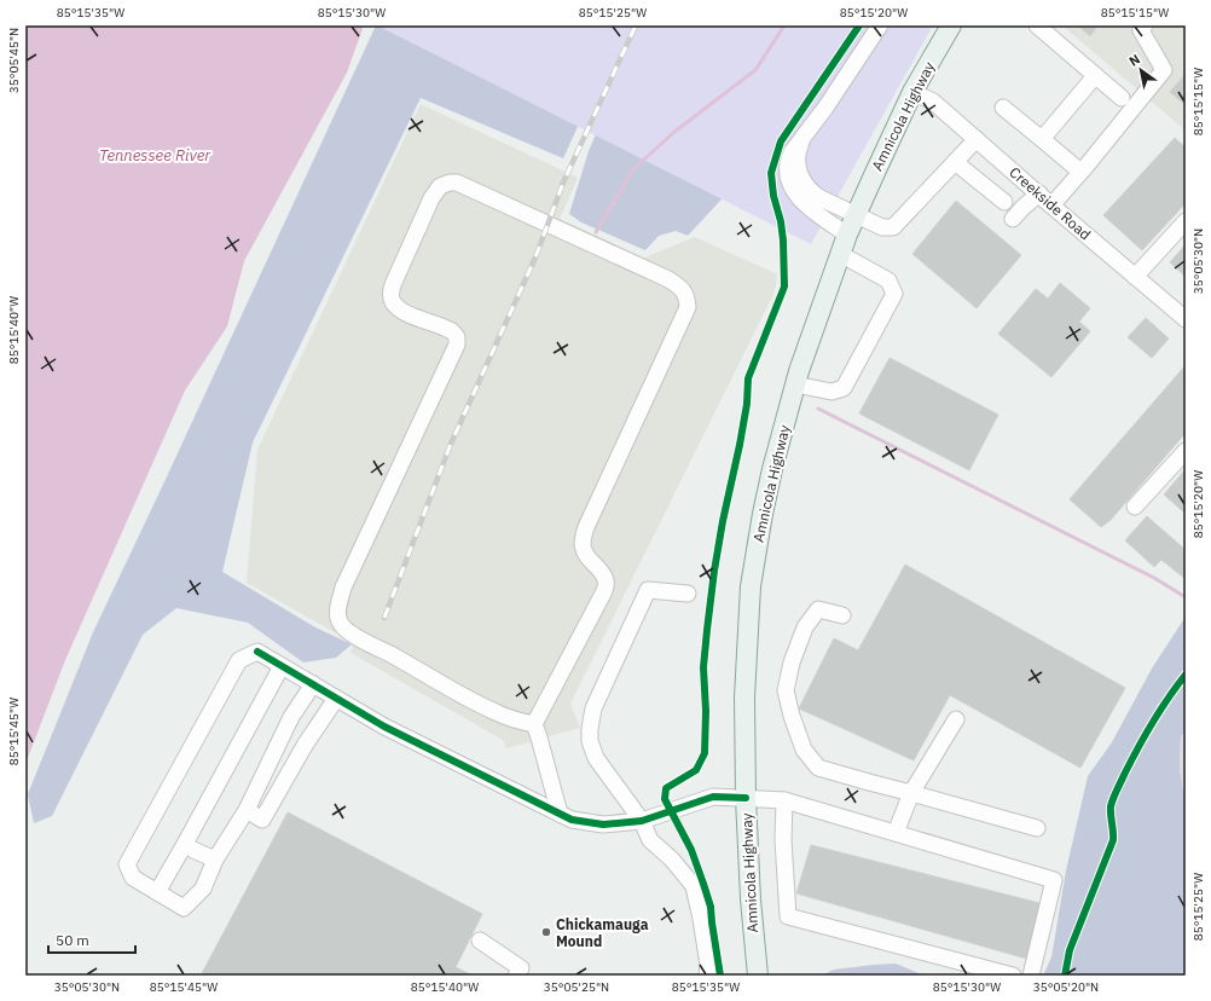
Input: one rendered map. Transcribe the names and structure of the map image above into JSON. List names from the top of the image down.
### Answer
{
  "streets": {
    "main road": ["Amnicola Highway"],
    "street": ["Creekside Road"]
  },
  "crossings": [
    ["Amnicola Highway", "Creekside Road"]
  ],
  "water": ["Tennessee River"],
  "places": ["Chickamauga Mound"],
  "scale_bar": "50 m",
  "north": "top left",
  "coordinates": [
    "85°15'35\"W",
    "85°15'30\"W",
    "85°15'25\"W",
    "85°15'20\"W",
    "85°15'15\"W",
    "35°05'45\"N",
    "35°05'30\"N",
    "85°15'40\"W",
    "85°15'45\"W",
    "35°05'25\"N",
    "35°05'20\"N"
  ]
}
